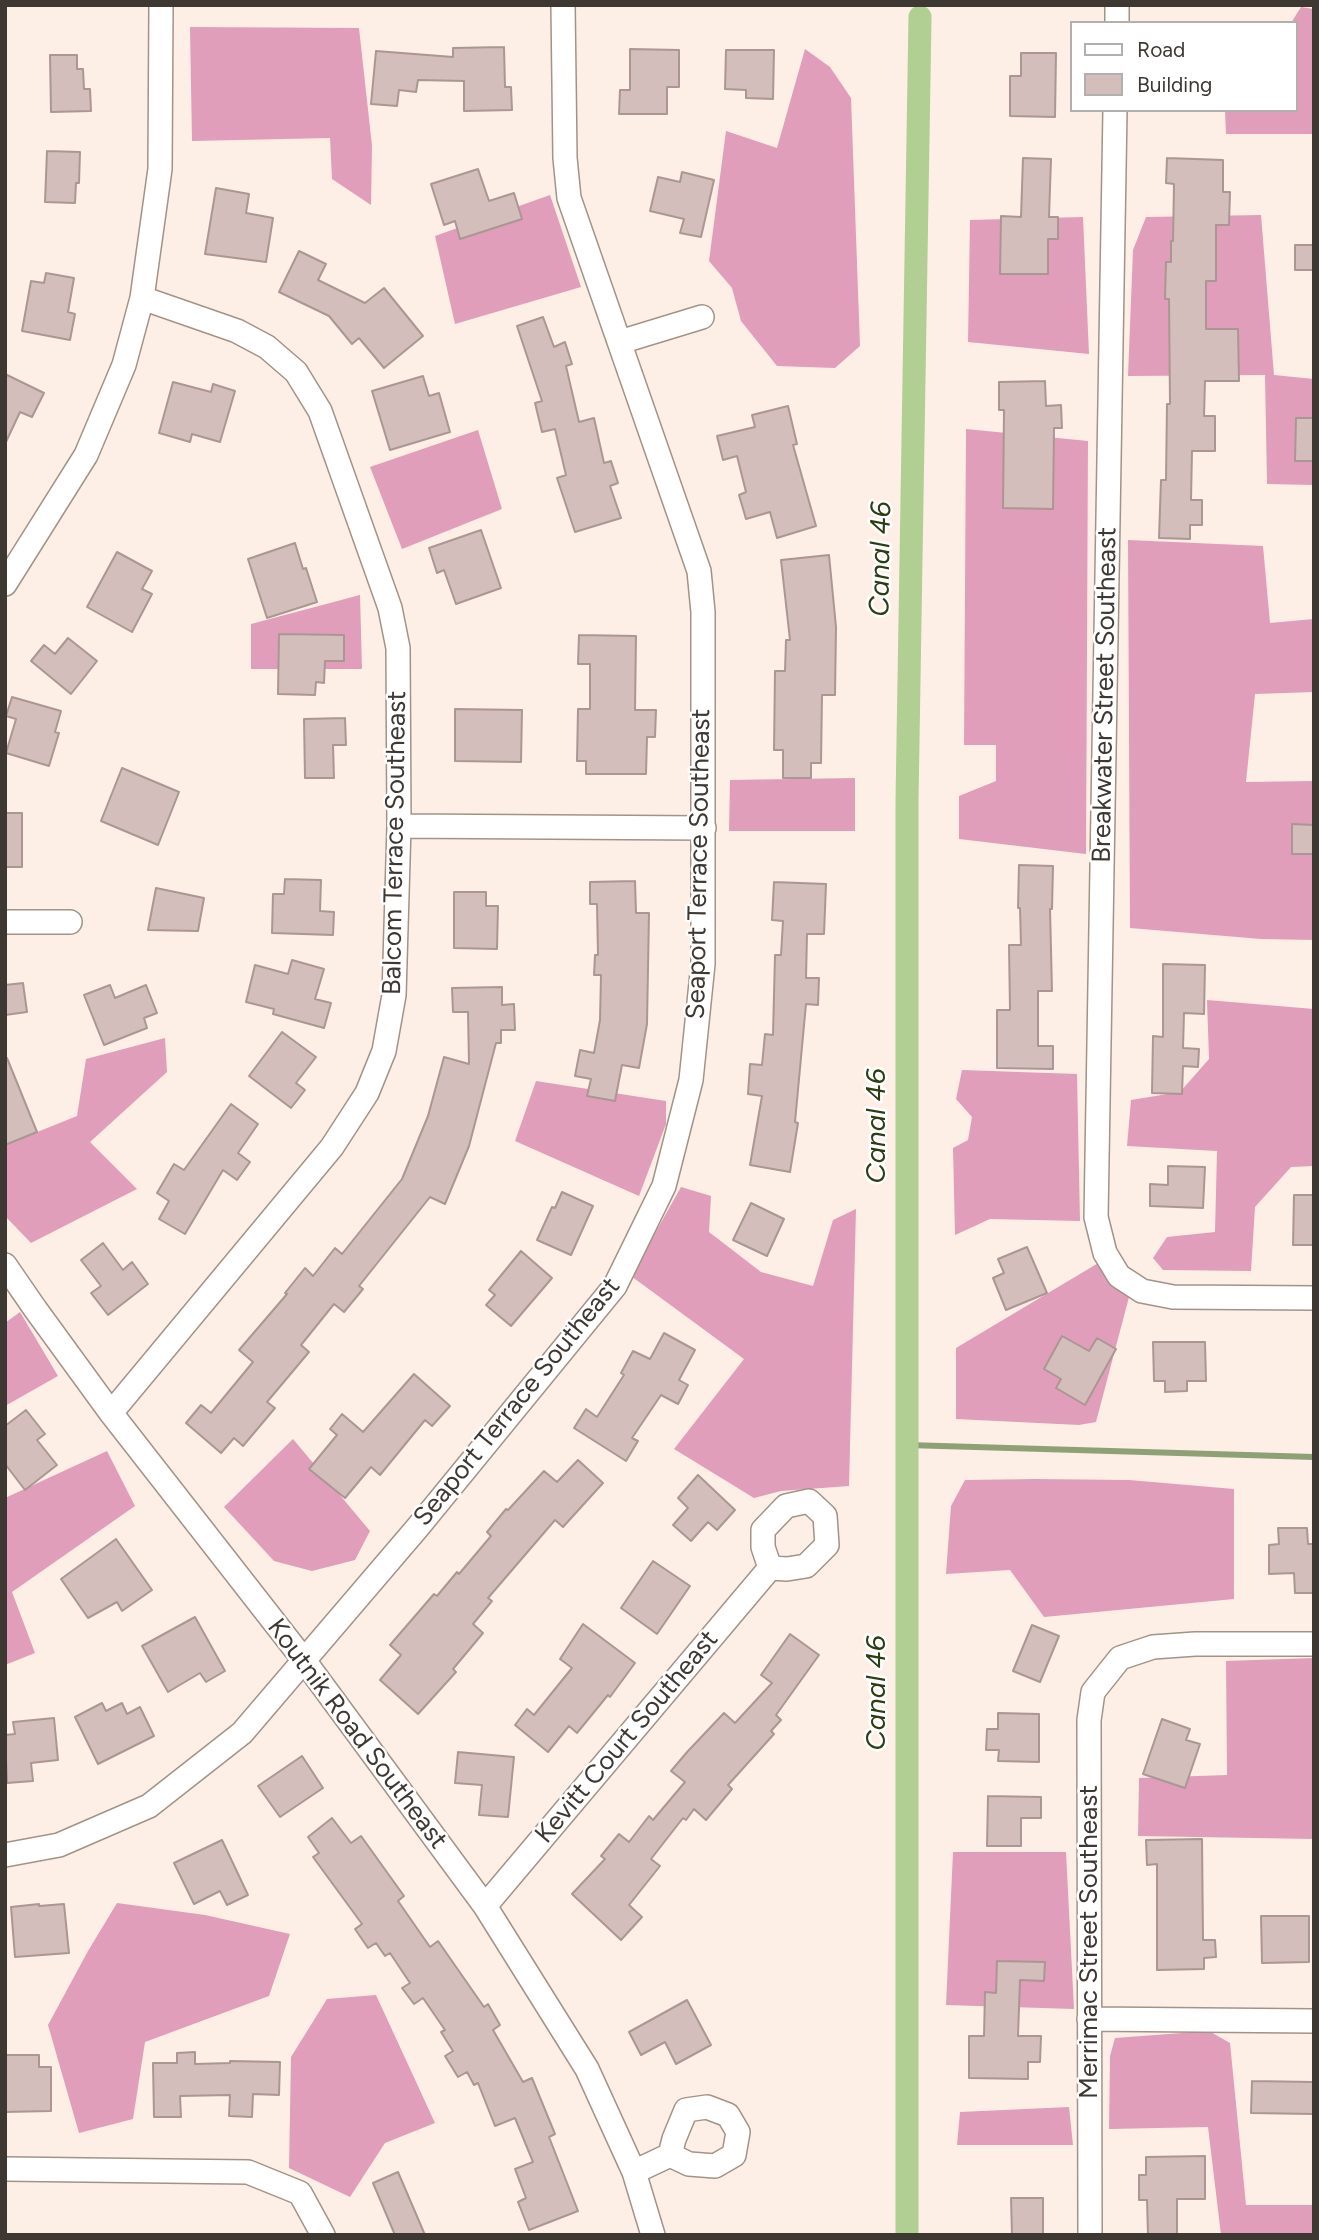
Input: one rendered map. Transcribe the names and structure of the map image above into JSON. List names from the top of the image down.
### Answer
{
  "streets": {
    "street": [
      "Breakwater Street Southeast",
      "Balcom Terrace Southeast",
      "Seaport Terrace Southeast",
      "Koutnik Road Southeast",
      "Kevitt Court Southeast",
      "Merrimac Street Southeast"
    ]
  },
  "crossings": [
    ["Balcom Terrace Southeast", "Koutnik Road Southeast"],
    ["Seaport Terrace Southeast", "Koutnik Road Southeast"],
    ["Koutnik Road Southeast", "Kevitt Court Southeast"]
  ],
  "water": ["Canal 46"],
  "legend": ["Road", "Building"]
}
